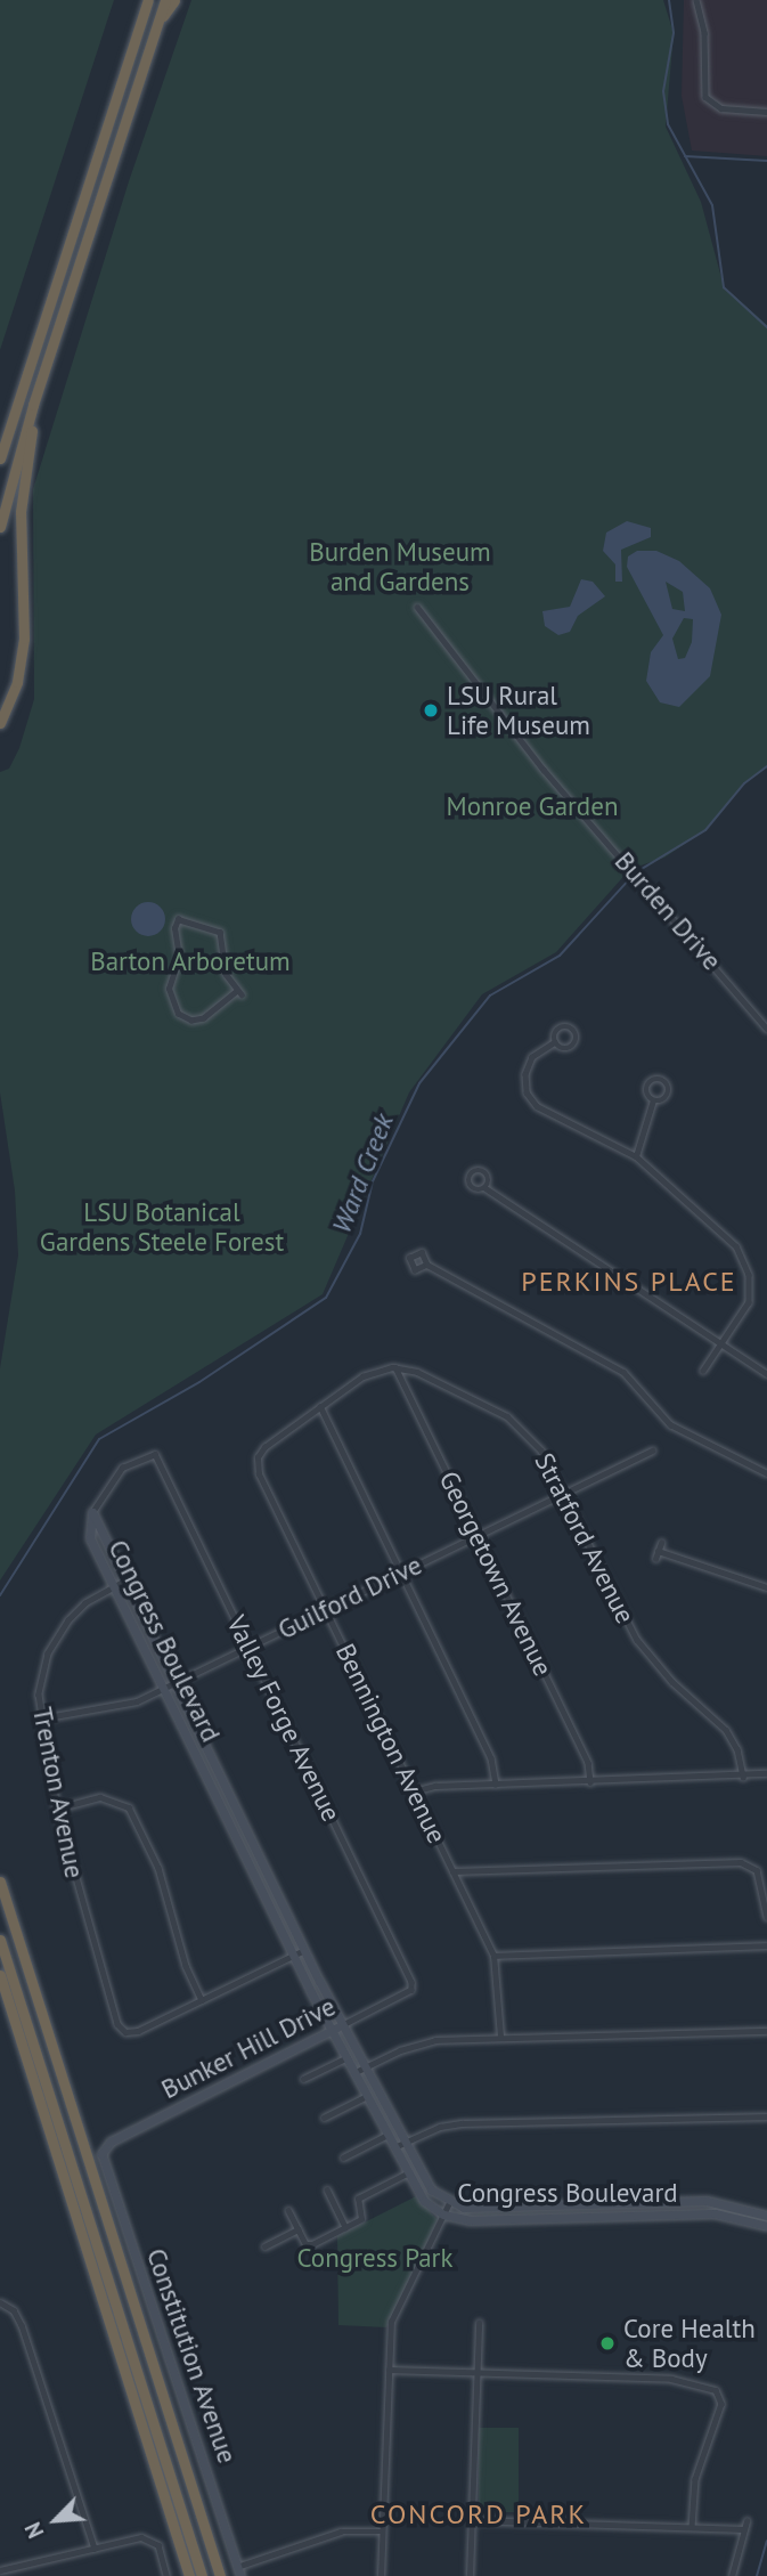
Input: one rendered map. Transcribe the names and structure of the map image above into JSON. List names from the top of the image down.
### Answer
{
  "streets": {
    "street": [
      "Burden Drive",
      "Stratford Avenue",
      "Georgetown Avenue",
      "Guilford Drive",
      "Congress Boulevard",
      "Valley Forge Avenue",
      "Bennington Avenue",
      "Trenton Avenue",
      "Bunker Hill Drive",
      "Constitution Avenue"
    ]
  },
  "crossings": [
    ["Stratford Avenue", "Georgetown Avenue"],
    ["Stratford Avenue", "Guilford Drive"],
    ["Georgetown Avenue", "Guilford Drive"],
    ["Guilford Drive", "Congress Boulevard"],
    ["Guilford Drive", "Valley Forge Avenue"],
    ["Guilford Drive", "Bennington Avenue"],
    ["Guilford Drive", "Trenton Avenue"],
    ["Congress Boulevard", "Valley Forge Avenue"],
    ["Congress Boulevard", "Trenton Avenue"],
    ["Congress Boulevard", "Bunker Hill Drive"],
    ["Valley Forge Avenue", "Bunker Hill Drive"],
    ["Bunker Hill Drive", "Constitution Avenue"]
  ],
  "districts": ["PERKINS PLACE", "CONCORD PARK"],
  "water": ["Ward Creek"],
  "parks": [
    "Burden Museum and Gardens",
    "Monroe Garden",
    "Barton Arboretum",
    "LSU Botanical Gardens Steele Forest",
    "Congress Park"
  ],
  "places": ["LSU Rural Life Museum", "Core Health & Body"],
  "north": "bottom left"
}
